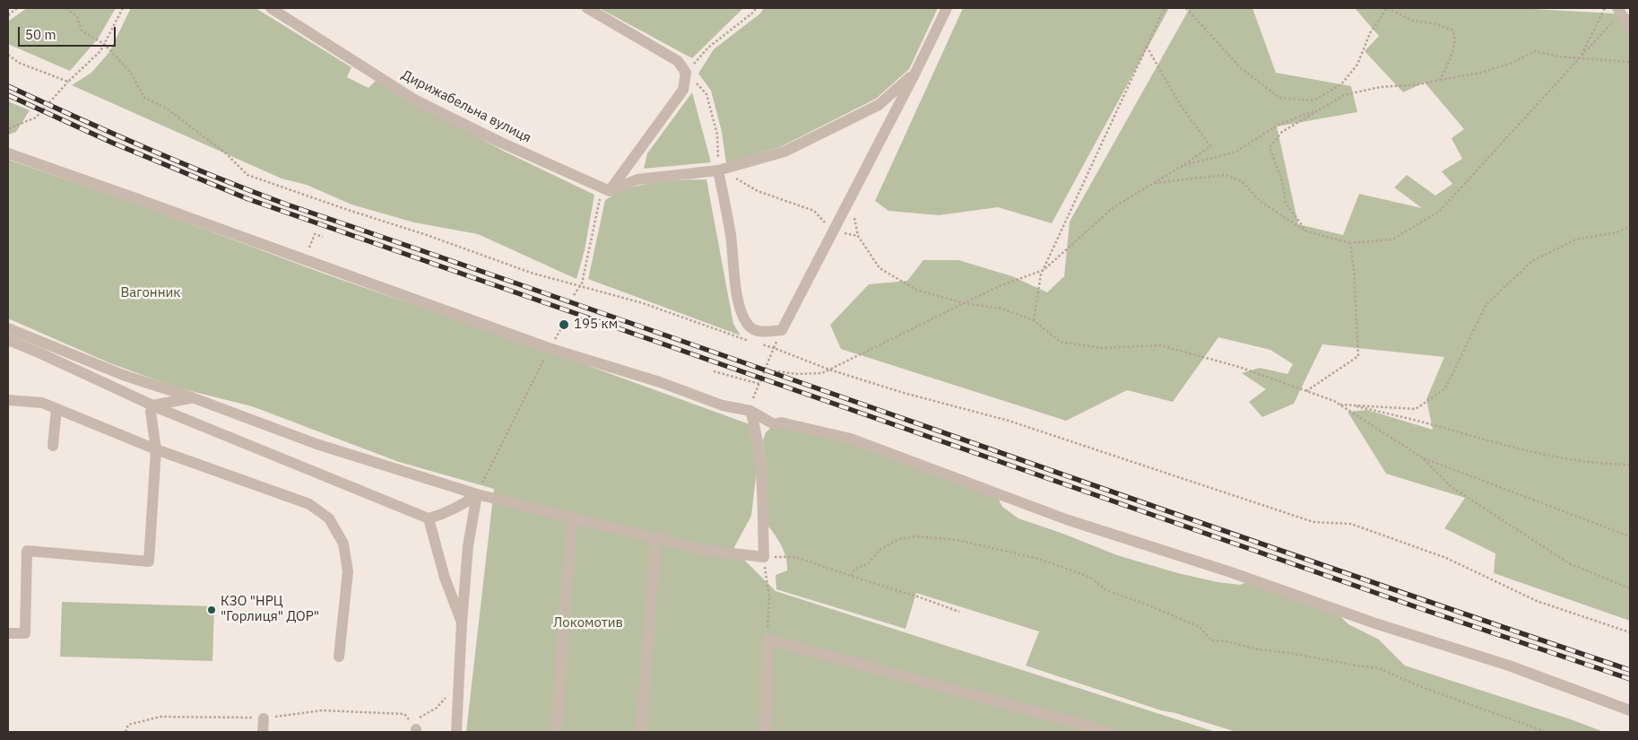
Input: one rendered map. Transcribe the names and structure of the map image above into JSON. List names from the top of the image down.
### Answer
{
  "streets": {
    "street": ["Дирижабельна вулиця"]
  },
  "parks": ["Вагонник", "Локомотив"],
  "places": ["195 км", "КЗО \"НРЦ \"Горлиця\" ДОР\""],
  "scale_bar": "50 m"
}
